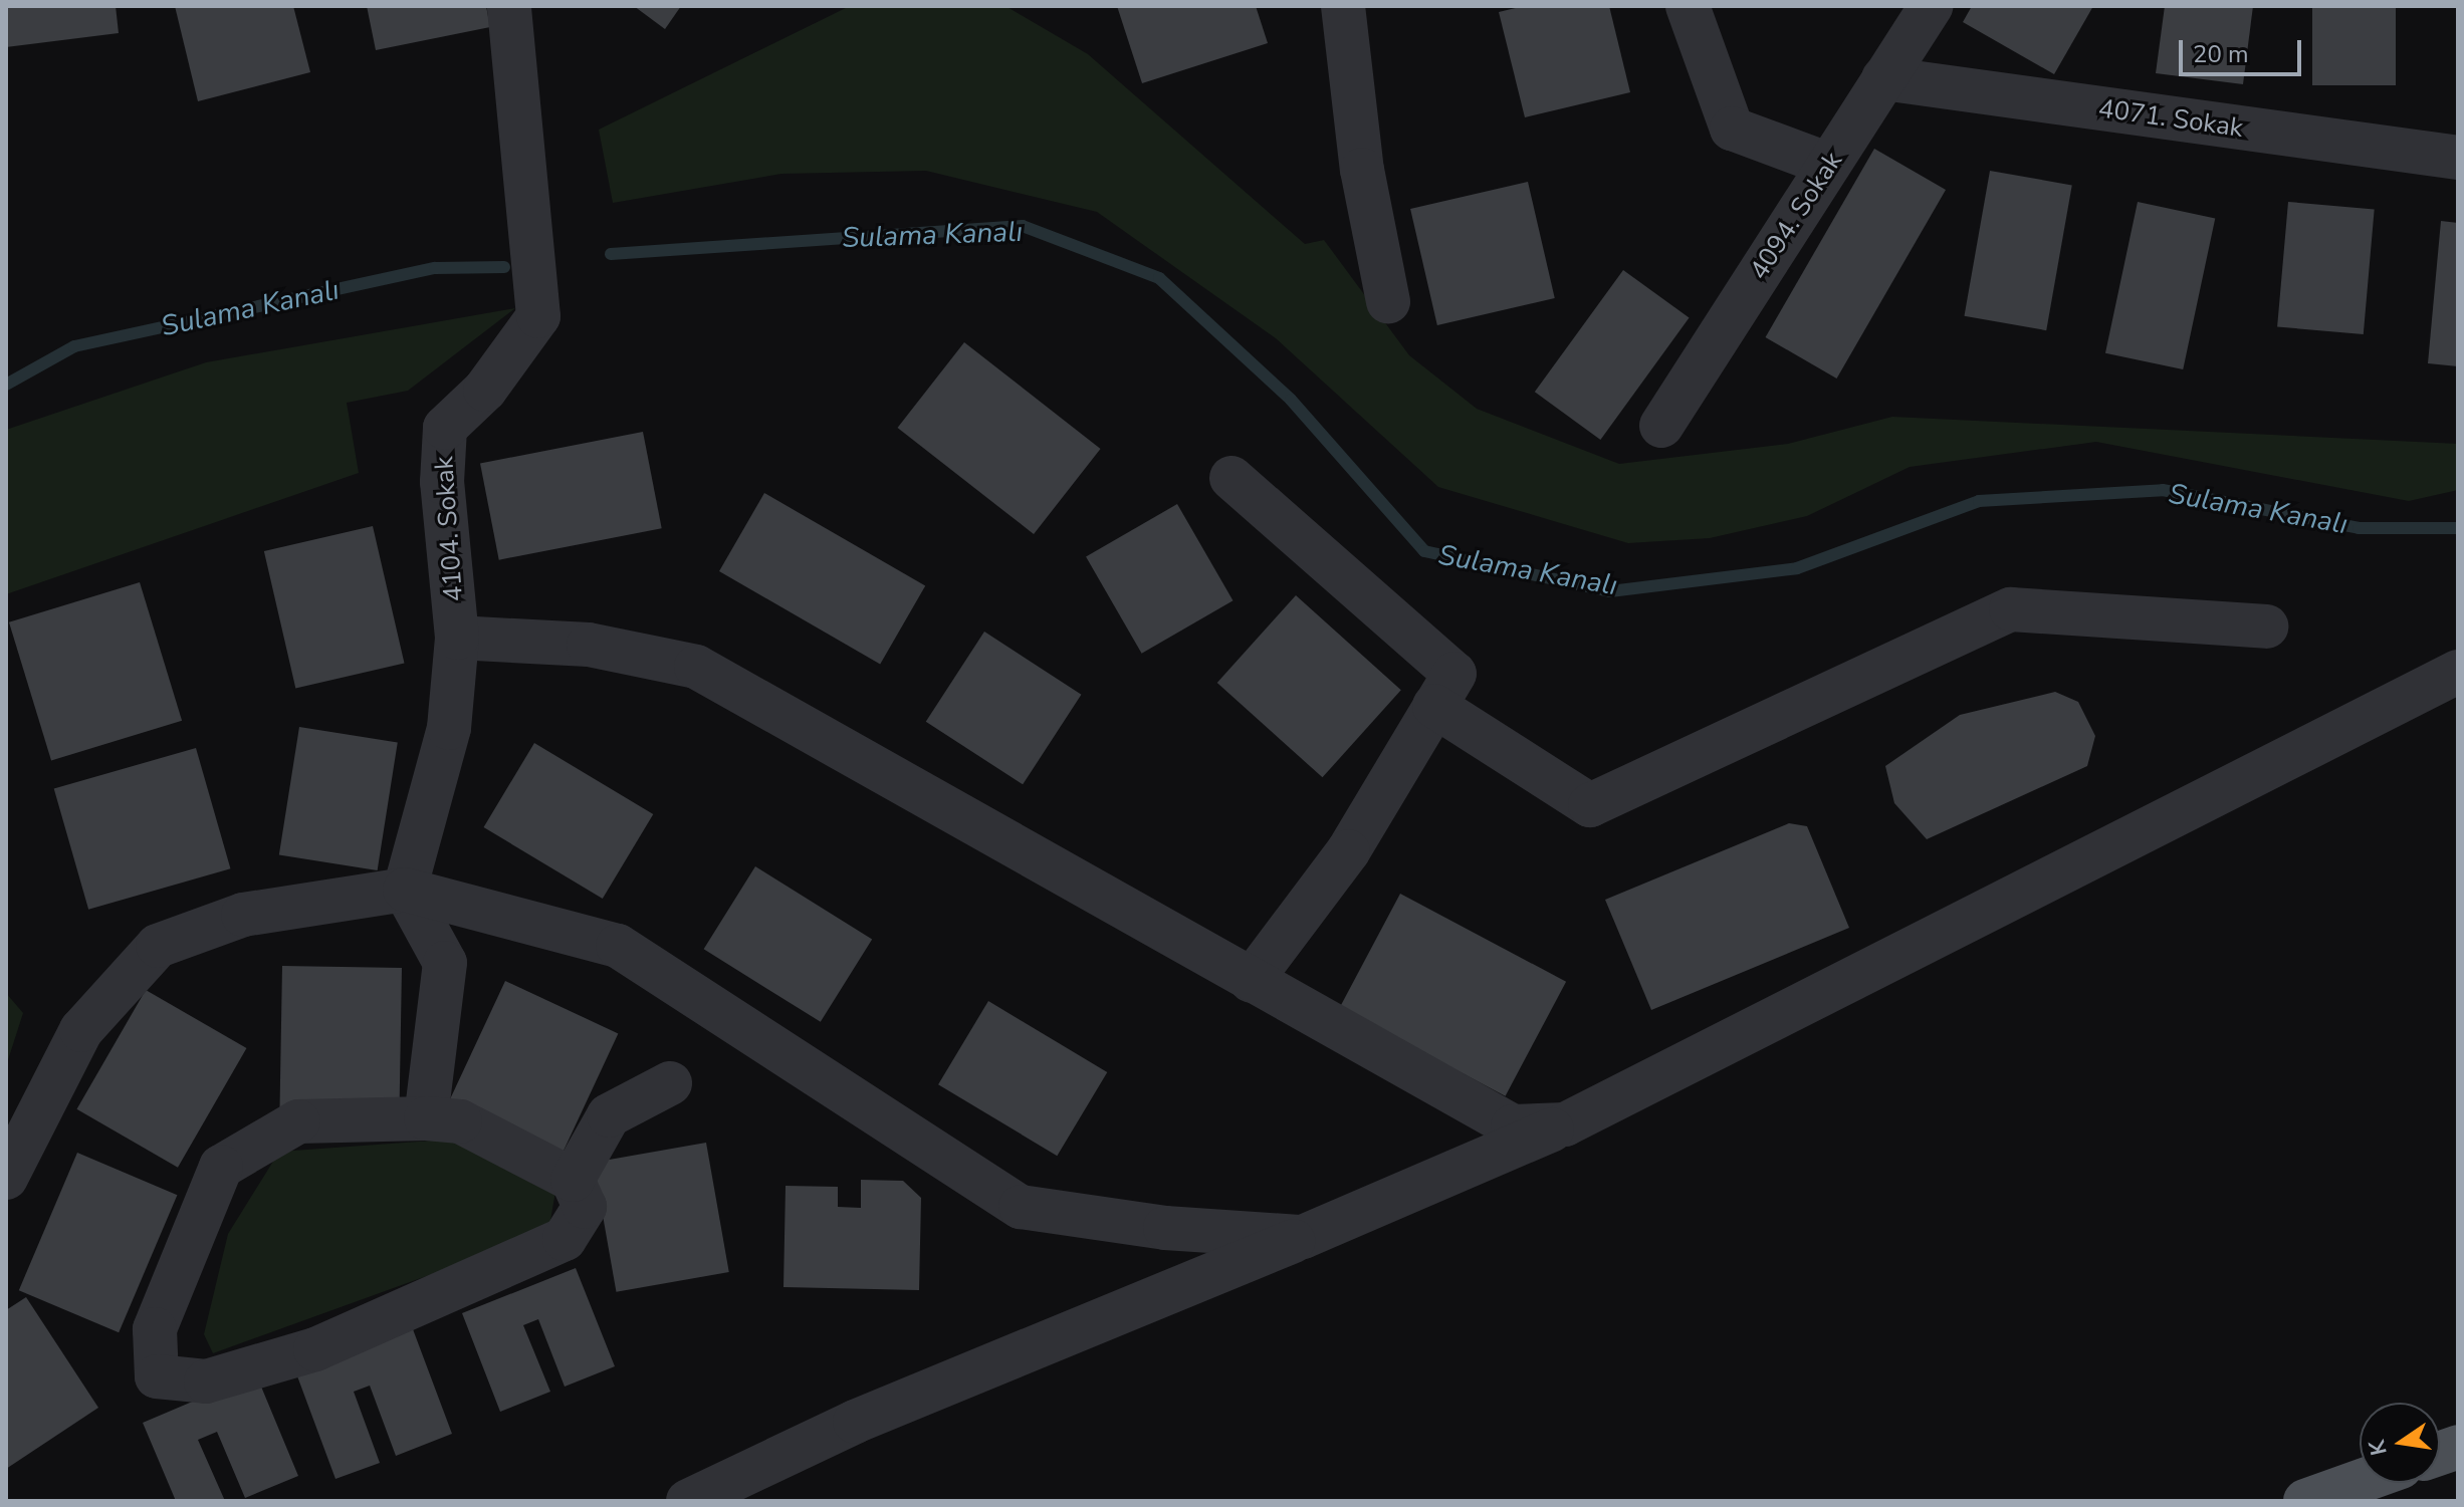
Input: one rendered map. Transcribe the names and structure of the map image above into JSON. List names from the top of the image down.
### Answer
{
  "streets": {
    "street": ["4071. Sokak", "4094. Sokak", "4104. Sokak"]
  },
  "crossings": [
    ["4071. Sokak", "4094. Sokak"]
  ],
  "water": ["Sulama Kanalı"],
  "scale_bar": "20 m",
  "north": "left"
}
